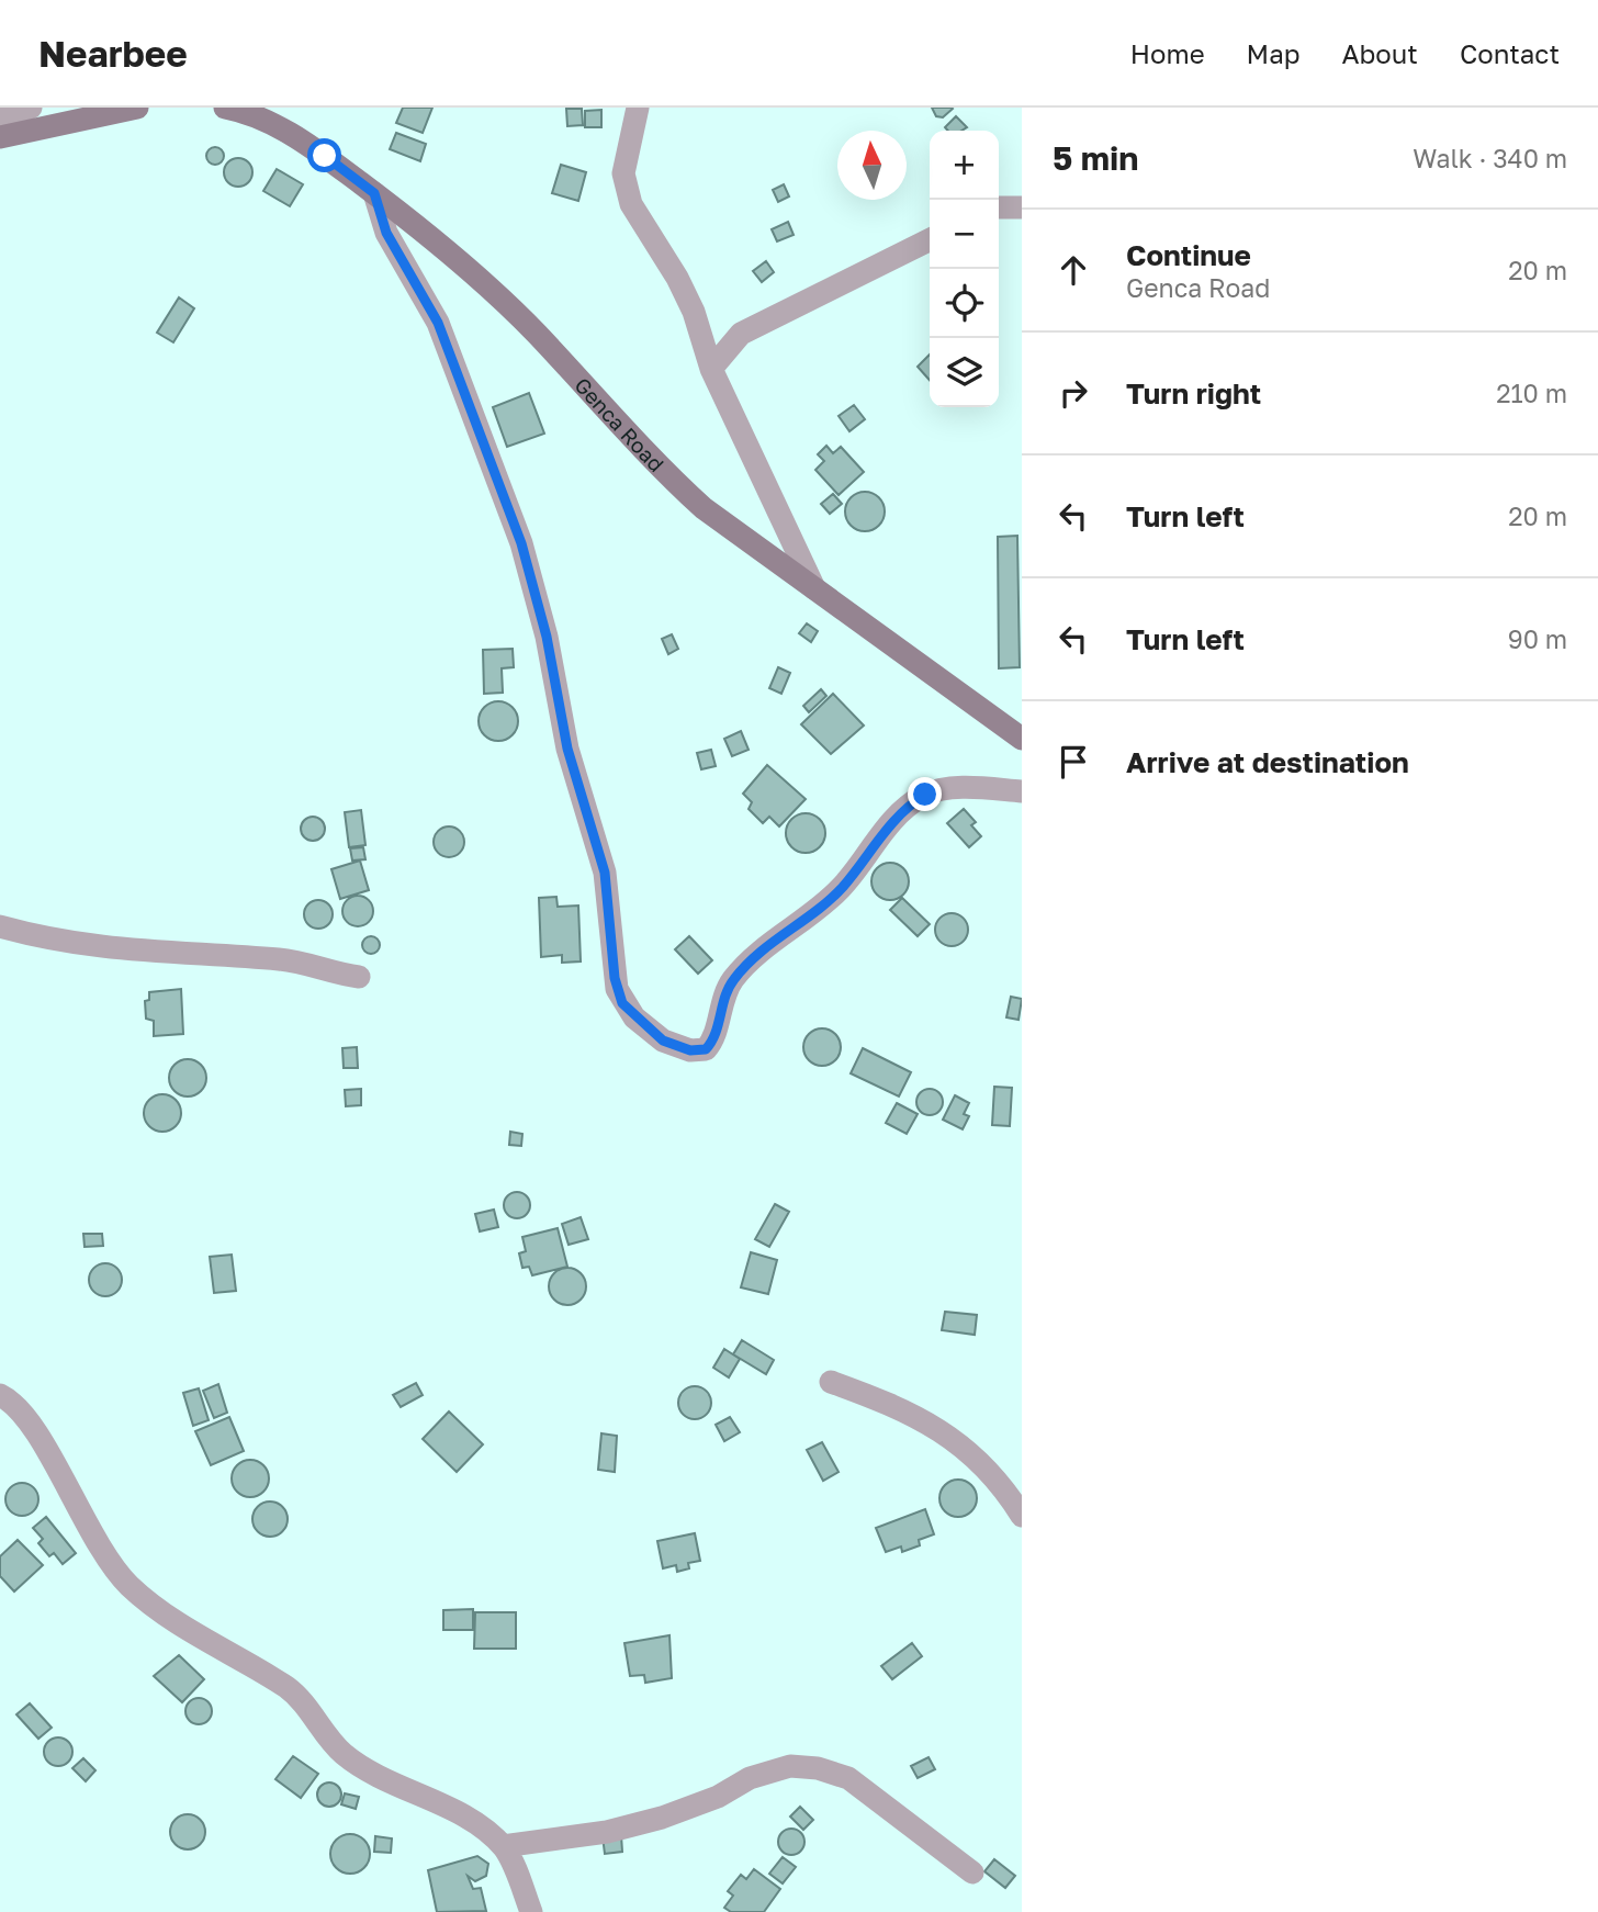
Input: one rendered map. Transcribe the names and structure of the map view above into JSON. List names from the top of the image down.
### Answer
{
  "streets": {
    "street": ["Genca Road"]
  },
  "north": "top",
  "page": {
    "header": "Nearbee",
    "nav": [
      "Home",
      "Map",
      "About",
      "Contact"
    ],
    "heading": ["5 min", "Walk · 340 m"],
    "map_buttons": ["+", "−"],
    "list": [
      ["Continue", "Genca Road", "20 m"],
      ["Turn right", "210 m"],
      ["Turn left", "20 m"],
      ["Turn left", "90 m"],
      "Arrive at destination"
    ]
  }
}
